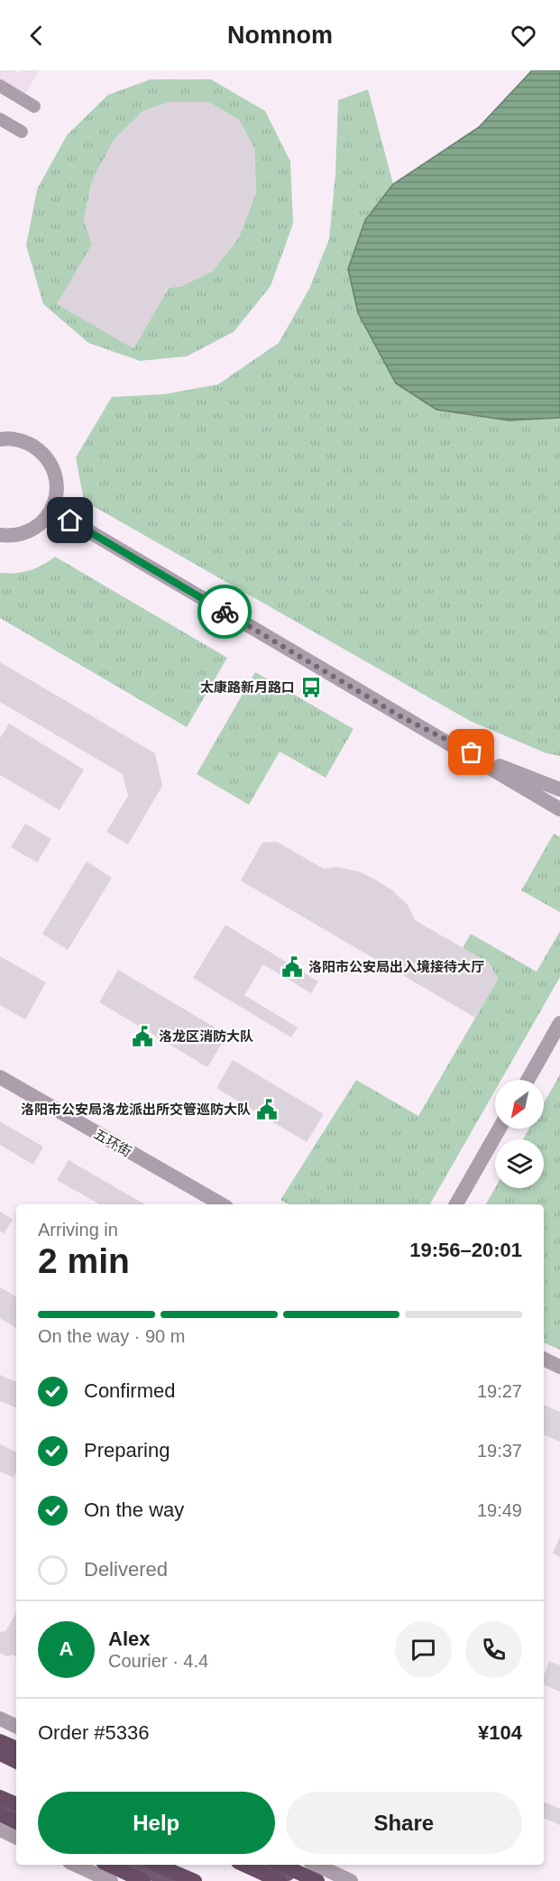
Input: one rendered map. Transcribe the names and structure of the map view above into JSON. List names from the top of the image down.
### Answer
{
  "streets": {
    "street": ["五环街"]
  },
  "places": {
    "bus stop": ["太康路新月路口"],
    "public building": ["洛阳市公安局出入境接待大厅", "洛龙区消防大队", "洛阳市公安局洛龙派出所交管巡防大队"]
  },
  "north": "bottom left",
  "page": {
    "header": "Nomnom",
    "heading": ["2 min", "Arriving in", "19:56–20:01"],
    "panel": [
      "Alex",
      "Courier · 4.4",
      "Order #5336",
      "¥104"
    ],
    "bar": "On the way · 90 m",
    "list": [
      ["Confirmed", "19:27"],
      ["Preparing", "19:37"],
      ["On the way", "19:49"],
      "Delivered"
    ],
    "round": "A",
    "buttons": ["Help", "Share"]
  }
}
